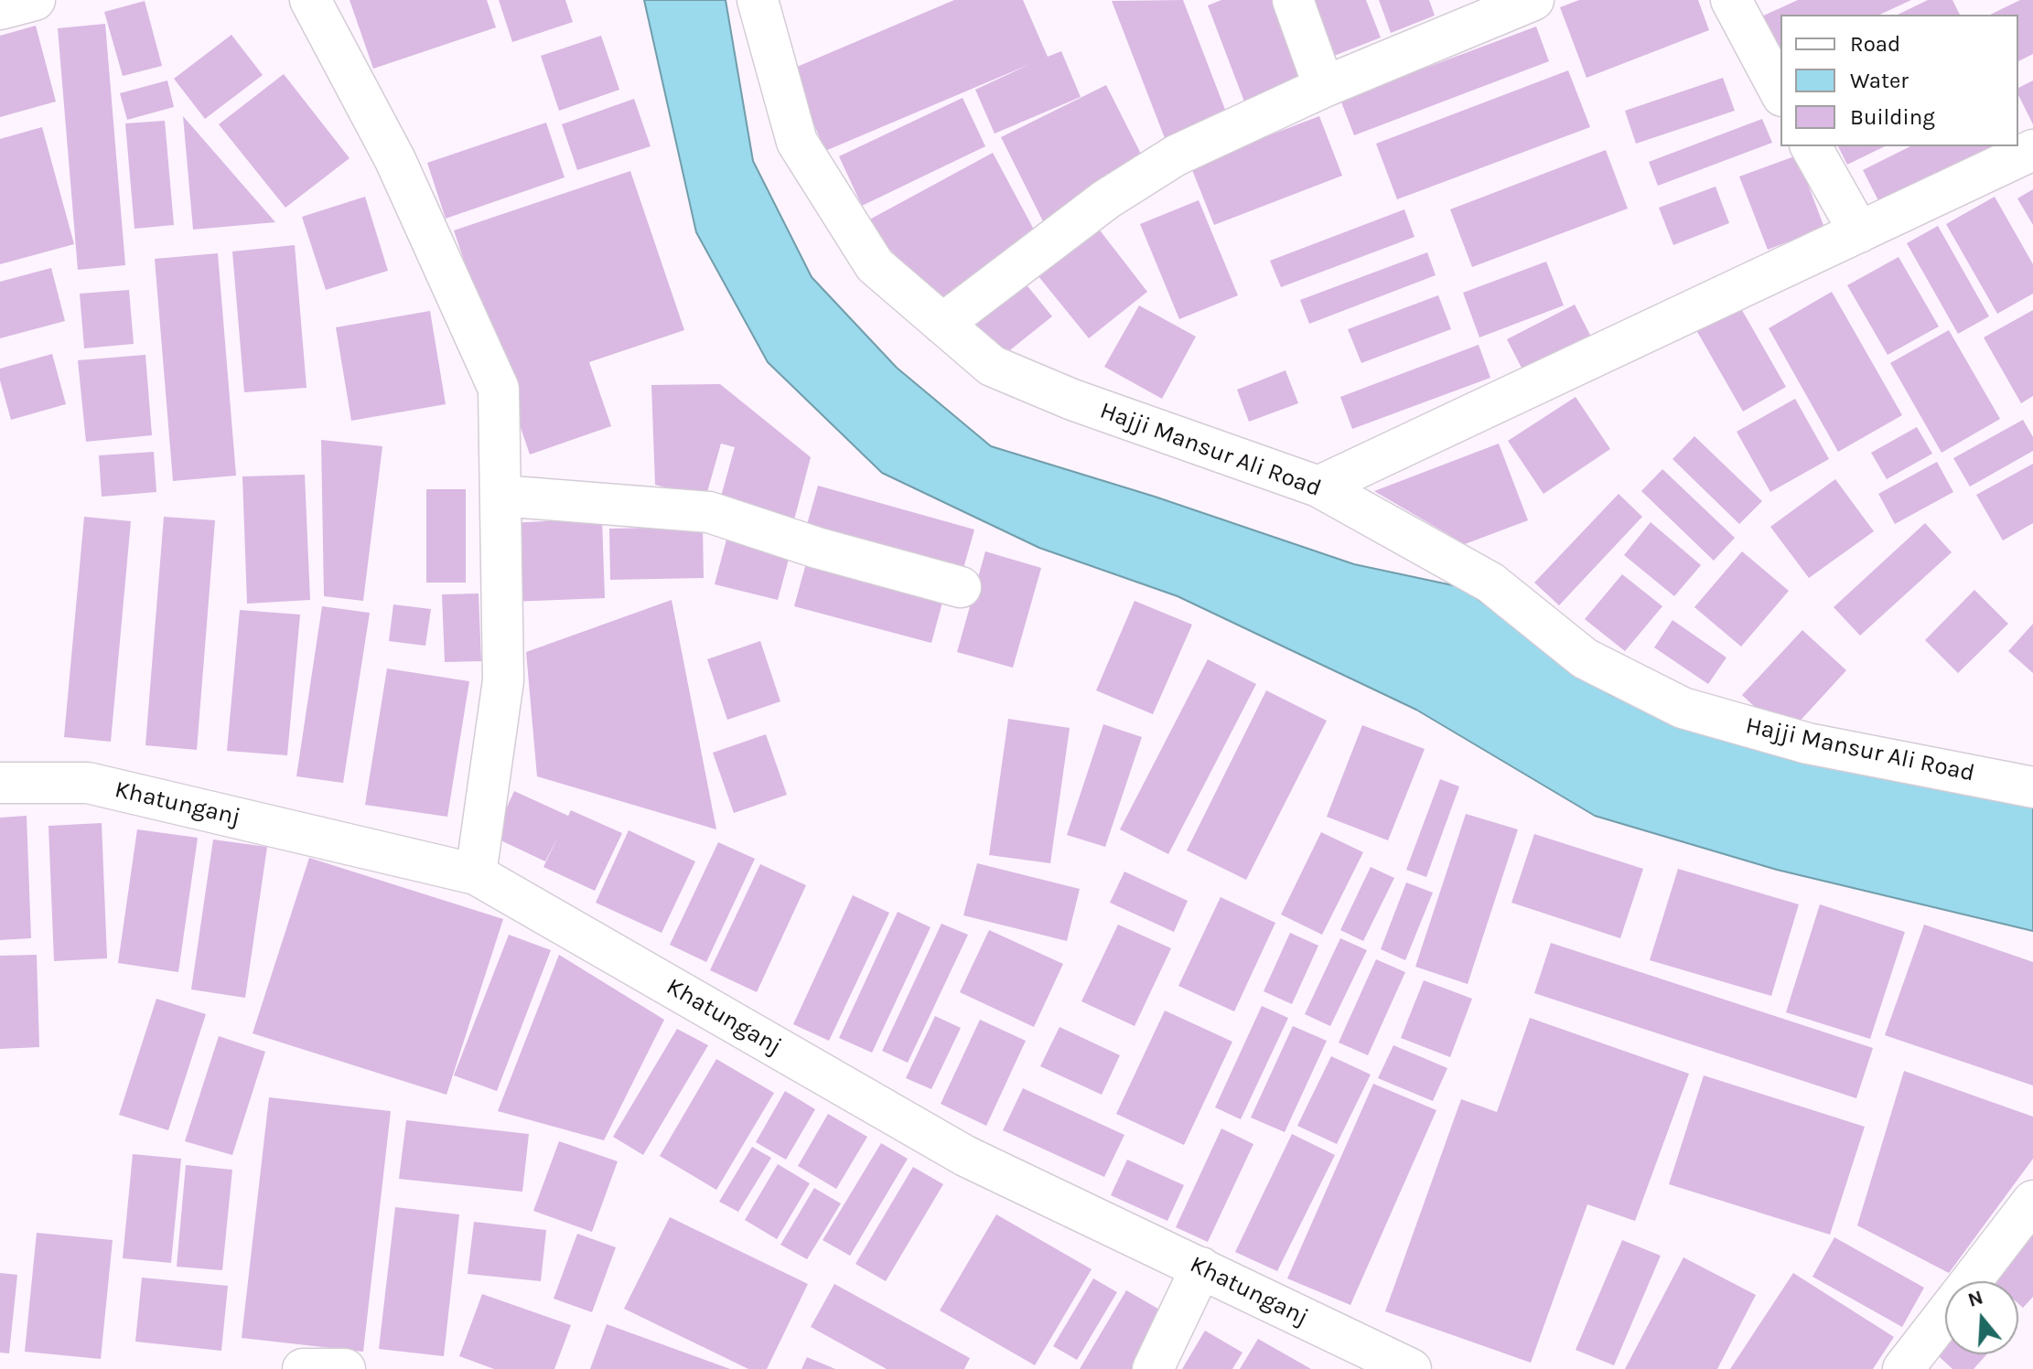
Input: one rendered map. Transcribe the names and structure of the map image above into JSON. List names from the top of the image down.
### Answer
{
  "streets": {
    "street": ["Hajji Mansur Ali Road", "Khatunganj"]
  },
  "legend": ["Road", "Water", "Building"],
  "north": "top"
}
